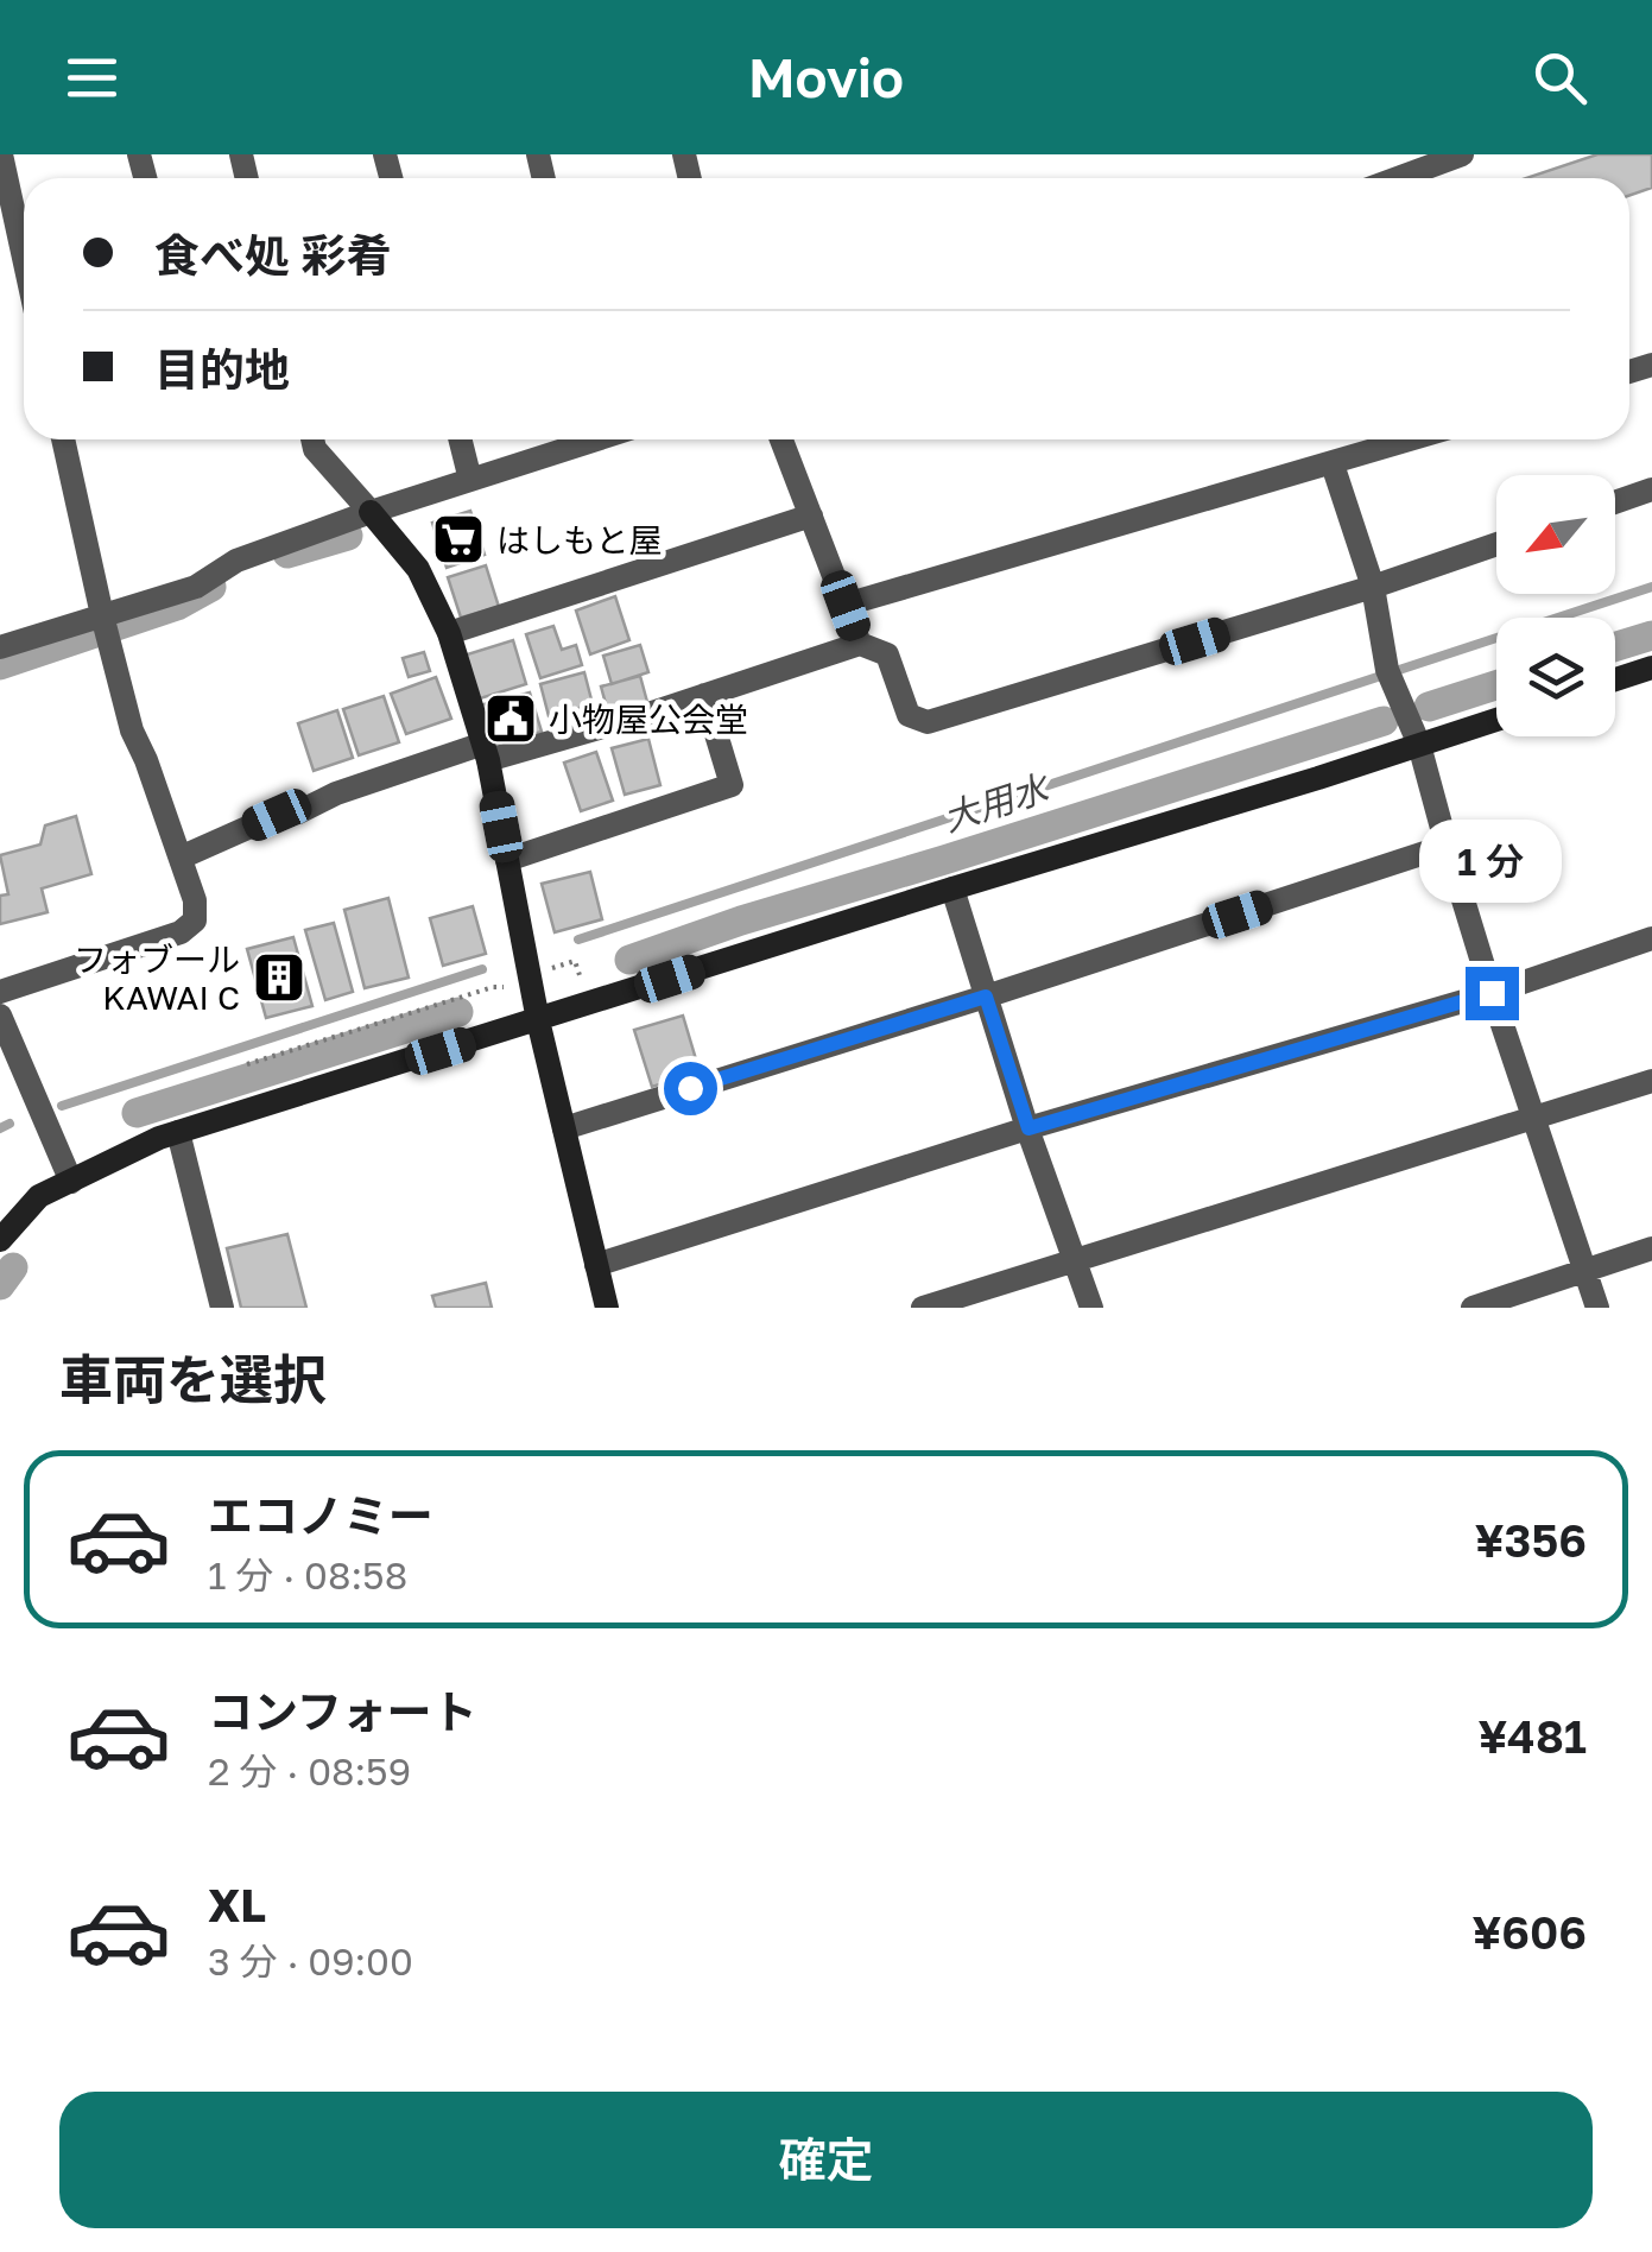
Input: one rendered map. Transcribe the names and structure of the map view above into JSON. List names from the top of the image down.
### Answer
{
  "water": ["大用水"],
  "places": {
    "supermarket": ["はしもと屋"],
    "public building": ["小物屋公会堂"],
    "building": ["フォブール KAWAI C"]
  },
  "north": "bottom left",
  "page": {
    "header": "Movio",
    "banner": ["食べ処 彩肴", "目的地"],
    "bubble": "1 分",
    "heading": "車両を選択",
    "list": [
      {
        "name": "エコノミー",
        "note": "1 分 · 08:58",
        "value": "¥356"
      },
      {
        "name": "コンフォート",
        "note": "2 分 · 08:59",
        "value": "¥481"
      },
      {
        "name": "XL",
        "note": "3 分 · 09:00",
        "value": "¥606"
      }
    ],
    "buttons": "確定"
  }
}
